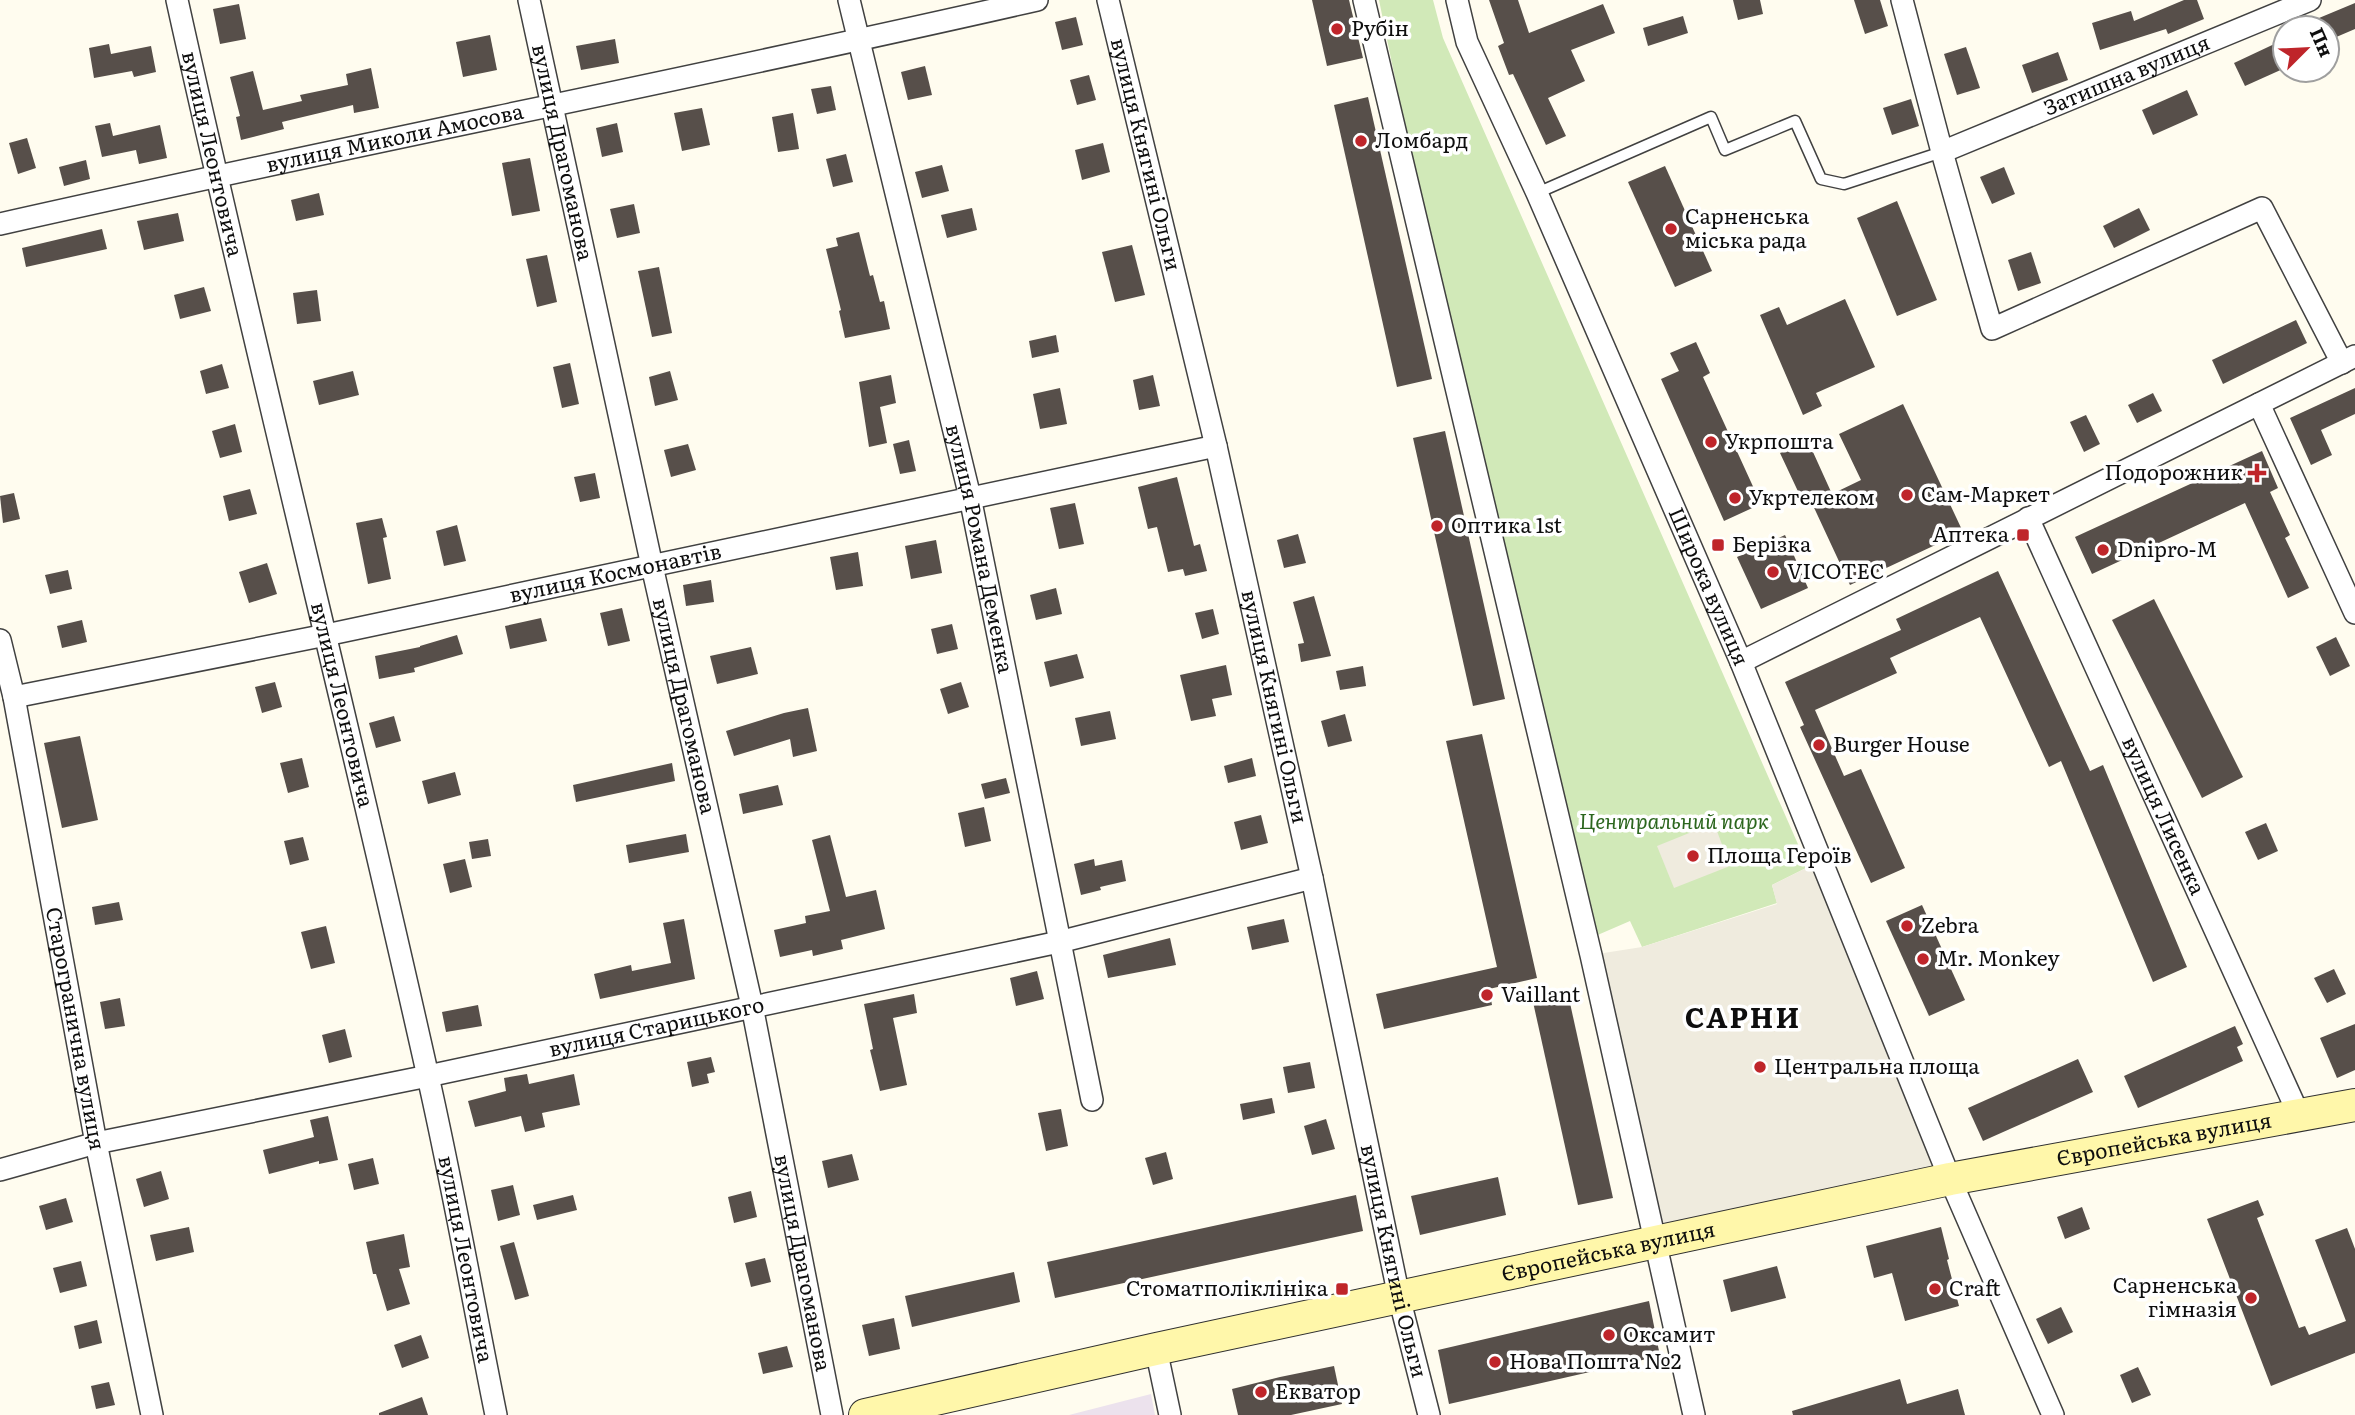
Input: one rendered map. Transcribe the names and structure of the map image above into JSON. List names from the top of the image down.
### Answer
{
  "streets": {
    "main road": ["Європейська вулиця"],
    "street": [
      "Затишна вулиця",
      "вулиця Миколи Амосова",
      "вулиця Драгоманова",
      "вулиця Леонтовича",
      "вулиця Княгині Ольги",
      "вулиця Романа Деменка",
      "вулиця Космонавтів",
      "Широка вулиця",
      "вулиця Лисенка",
      "Старогранична вулиця",
      "вулиця Старицького"
    ]
  },
  "crossings": [
    ["вулиця Миколи Амосова", "вулиця Драгоманова"],
    ["вулиця Миколи Амосова", "вулиця Леонтовича"],
    ["вулиця Миколи Амосова", "вулиця Романа Деменка"],
    ["вулиця Драгоманова", "вулиця Космонавтів"],
    ["вулиця Драгоманова", "вулиця Старицького"],
    ["вулиця Леонтовича", "вулиця Космонавтів"],
    ["вулиця Леонтовича", "вулиця Старицького"],
    ["вулиця Княгині Ольги", "вулиця Космонавтів"],
    ["вулиця Княгині Ольги", "вулиця Старицького"],
    ["вулиця Княгині Ольги", "Європейська вулиця"],
    ["вулиця Романа Деменка", "вулиця Космонавтів"],
    ["вулиця Романа Деменка", "вулиця Старицького"],
    ["вулиця Космонавтів", "Старогранична вулиця"],
    ["Широка вулиця", "Європейська вулиця"],
    ["вулиця Лисенка", "Європейська вулиця"],
    ["Старогранична вулиця", "вулиця Старицького"]
  ],
  "districts": ["САРНИ"],
  "parks": ["Центральний парк"],
  "places": {
    "other": [
      "Рубін",
      "Ломбард",
      "Сарненська міська рада",
      "Укрпошта",
      "Сам-Маркет",
      "Укртелеком",
      "Оптика 1st",
      "Dnipro-M",
      "VICOTEC",
      "Burger House",
      "Площа Героїв",
      "Zebra",
      "Mr. Monkey",
      "Vaillant",
      "Центральна площа",
      "Craft",
      "Сарненська гімназія",
      "Оксамит",
      "Нова Пошта №2",
      "Екватор"
    ],
    "health": ["Подорожник"],
    "transit": ["Аптека", "Берізка", "Стоматполіклініка"]
  },
  "north": "top right"
}
